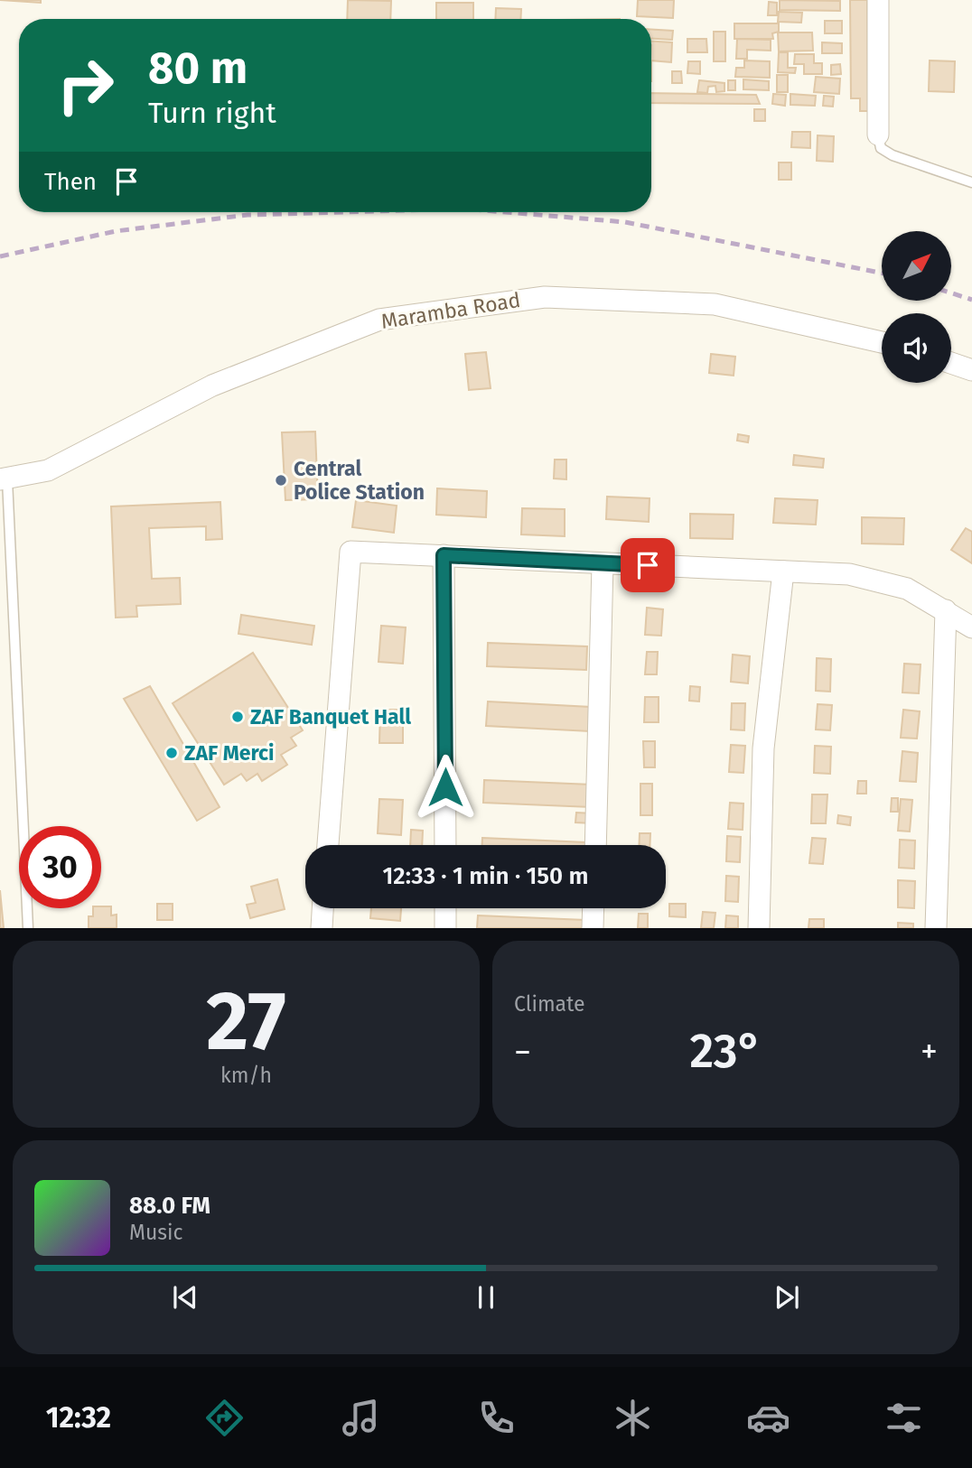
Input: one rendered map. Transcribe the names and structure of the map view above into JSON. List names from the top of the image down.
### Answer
{
  "streets": {
    "street": ["Maramba Road"]
  },
  "places": ["Central Police Station", "ZAF Banquet Hall", "ZAF Merci"],
  "north": "top right",
  "page": {
    "turn": ["80 m", "Turn right"],
    "then": "Then",
    "limit": "30",
    "trip": "12:33 · 1 min · 150 m",
    "tile": [
      ["27", "km/h"],
      "Climate"
    ],
    "heat": ["−", "23°", "+"],
    "song": ["88.0 FM", "Music"],
    "tabs": "12:32"
  }
}
